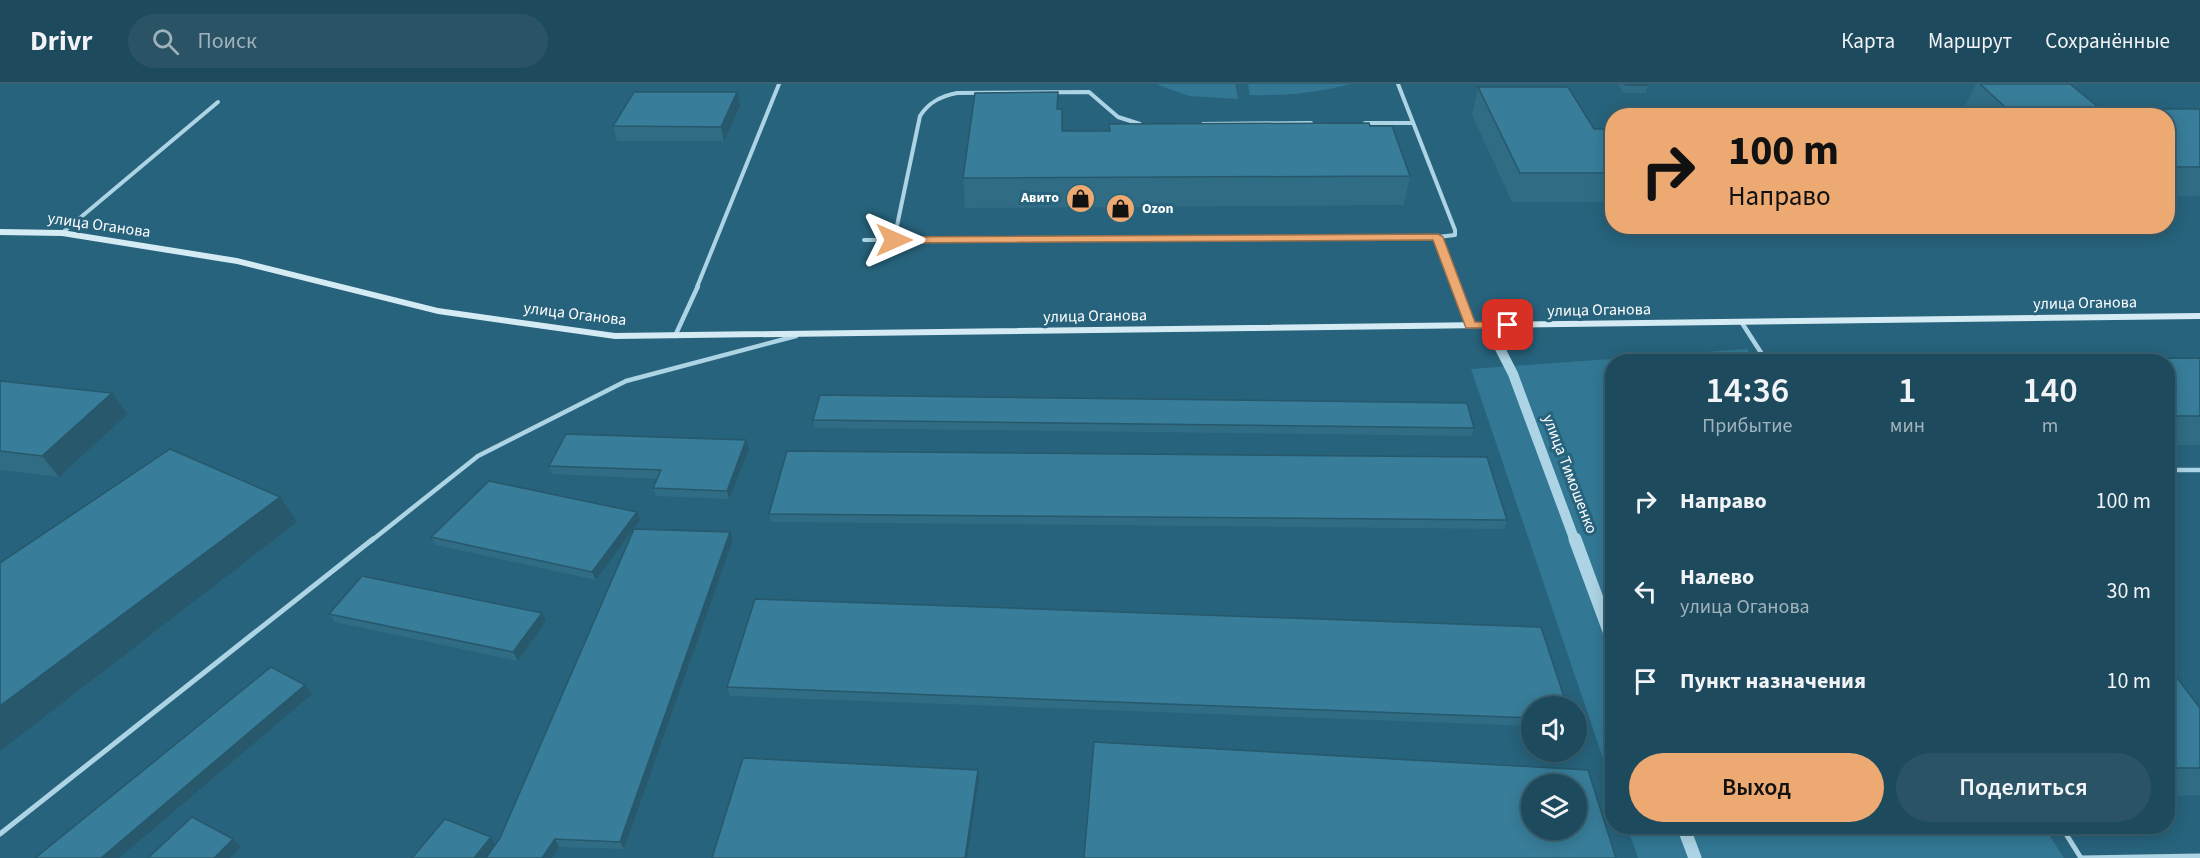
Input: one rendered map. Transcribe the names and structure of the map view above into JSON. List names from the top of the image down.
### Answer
{
  "streets": {
    "main road": ["улица Оганова"],
    "street": ["улица Тимошенко"]
  },
  "crossings": [
    ["улица Оганова", "улица Тимошенко"]
  ],
  "places": {
    "shop": ["Авито", "Ozon"]
  },
  "page": {
    "header": "Drivr",
    "search": "Поиск",
    "nav": ["Карта", "Маршрут", "Сохранённые"],
    "turn": ["100 m", "Направо"],
    "eta": [
      "14:36",
      "Прибытие",
      "1",
      "мин",
      "140",
      "m"
    ],
    "list": [
      {
        "name": "Направо",
        "value": "100 m"
      },
      {
        "name": "Налево",
        "note": "улица Оганова",
        "value": "30 m"
      },
      {
        "name": "Пункт назначения",
        "value": "10 m"
      }
    ],
    "buttons": ["Выход", "Поделиться"]
  }
}
